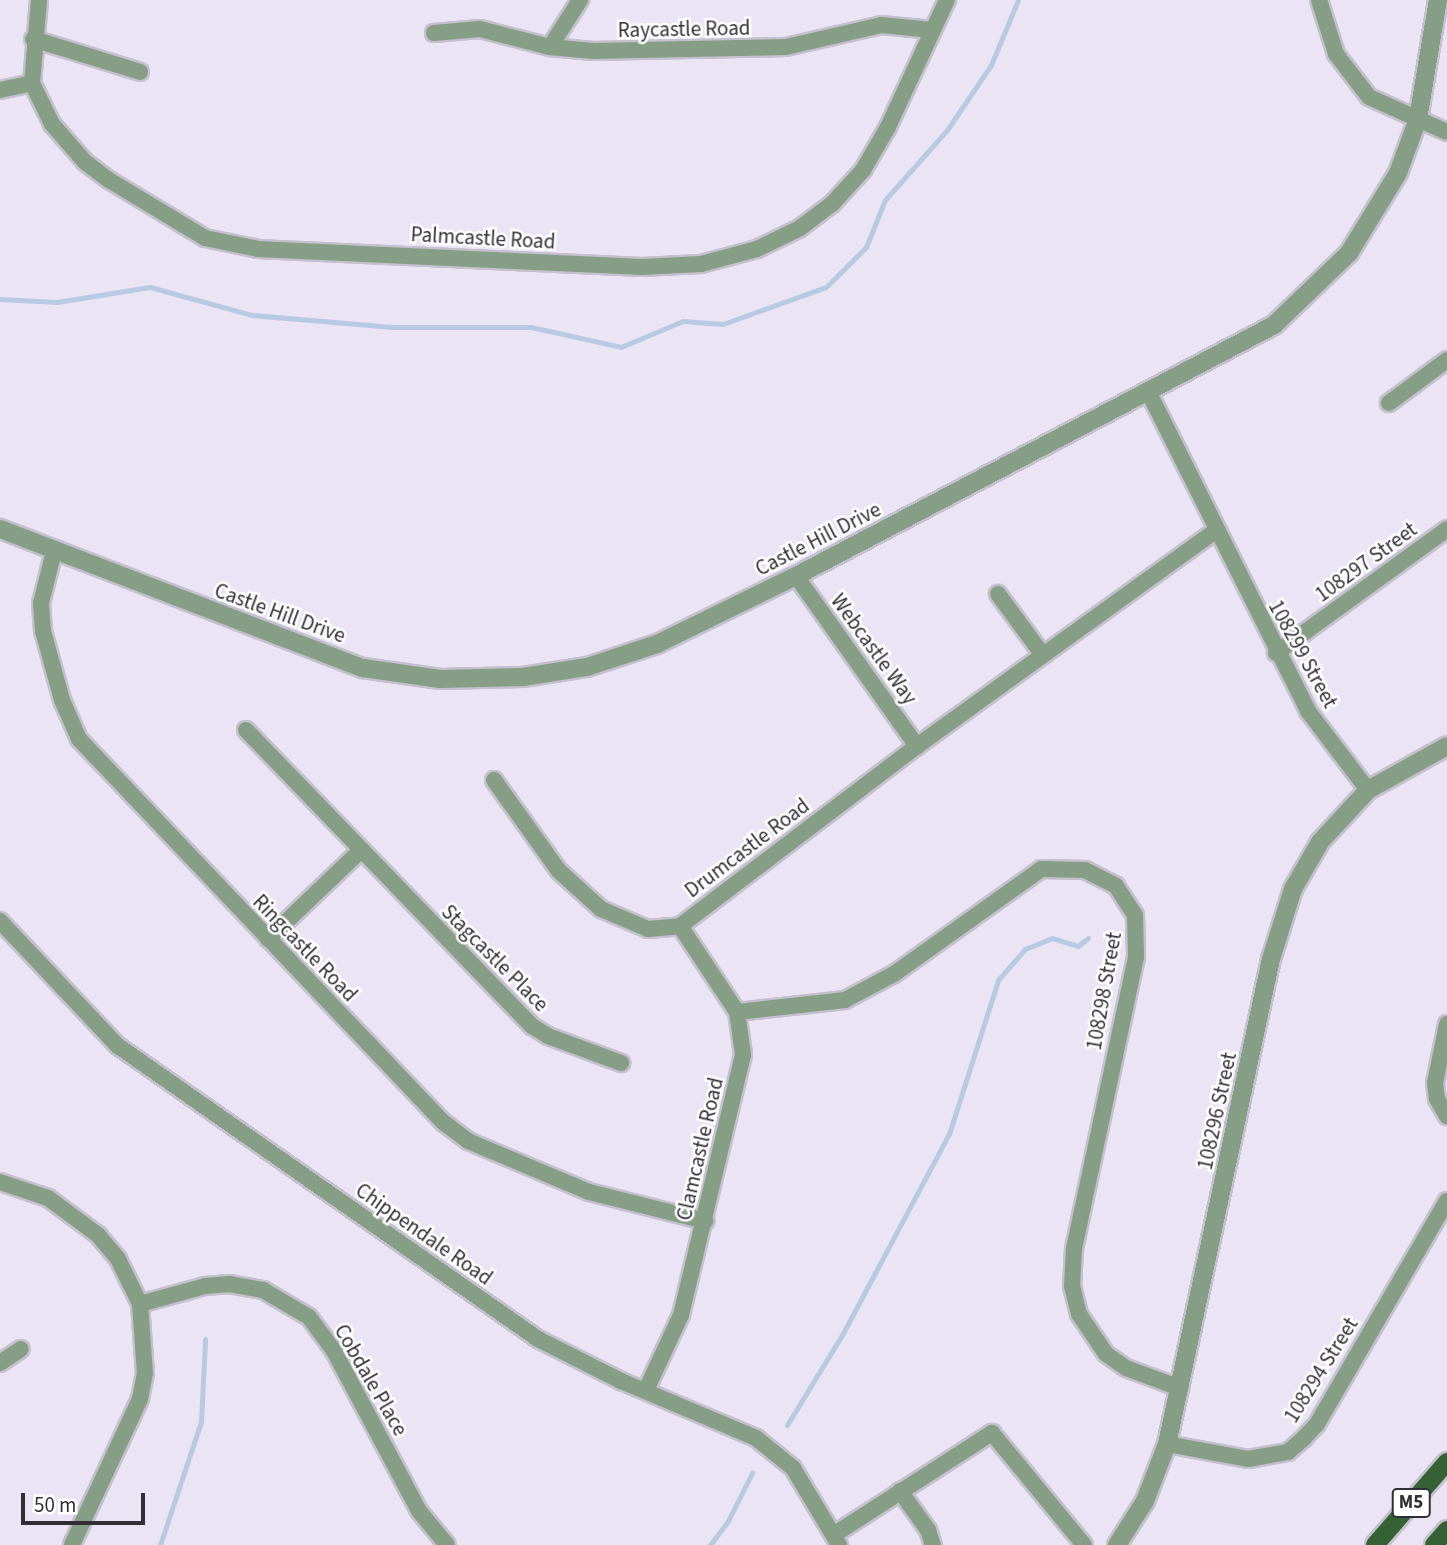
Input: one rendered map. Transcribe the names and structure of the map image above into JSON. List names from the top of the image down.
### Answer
{
  "streets": {
    "main road": ["M5"],
    "street": [
      "Raycastle Road",
      "Palmcastle Road",
      "Castle Hill Drive",
      "108297 Street",
      "Webcastle Way",
      "108299 Street",
      "Drumcastle Road",
      "Ringcastle Road",
      "Stagcastle Place",
      "108298 Street",
      "108296 Street",
      "Clamcastle Road",
      "Chippendale Road",
      "108294 Street",
      "Cobdale Place"
    ]
  },
  "crossings": [
    ["Raycastle Road", "Palmcastle Road"],
    ["Castle Hill Drive", "Webcastle Way"],
    ["Castle Hill Drive", "Ringcastle Road"],
    ["108297 Street", "108299 Street"],
    ["Webcastle Way", "Drumcastle Road"],
    ["108299 Street", "Drumcastle Road"],
    ["108299 Street", "108296 Street"],
    ["Drumcastle Road", "Clamcastle Road"],
    ["Ringcastle Road", "Clamcastle Road"],
    ["108298 Street", "108296 Street"],
    ["108298 Street", "Clamcastle Road"],
    ["108296 Street", "108294 Street"],
    ["Clamcastle Road", "Chippendale Road"]
  ],
  "scale_bar": "50 m"
}
